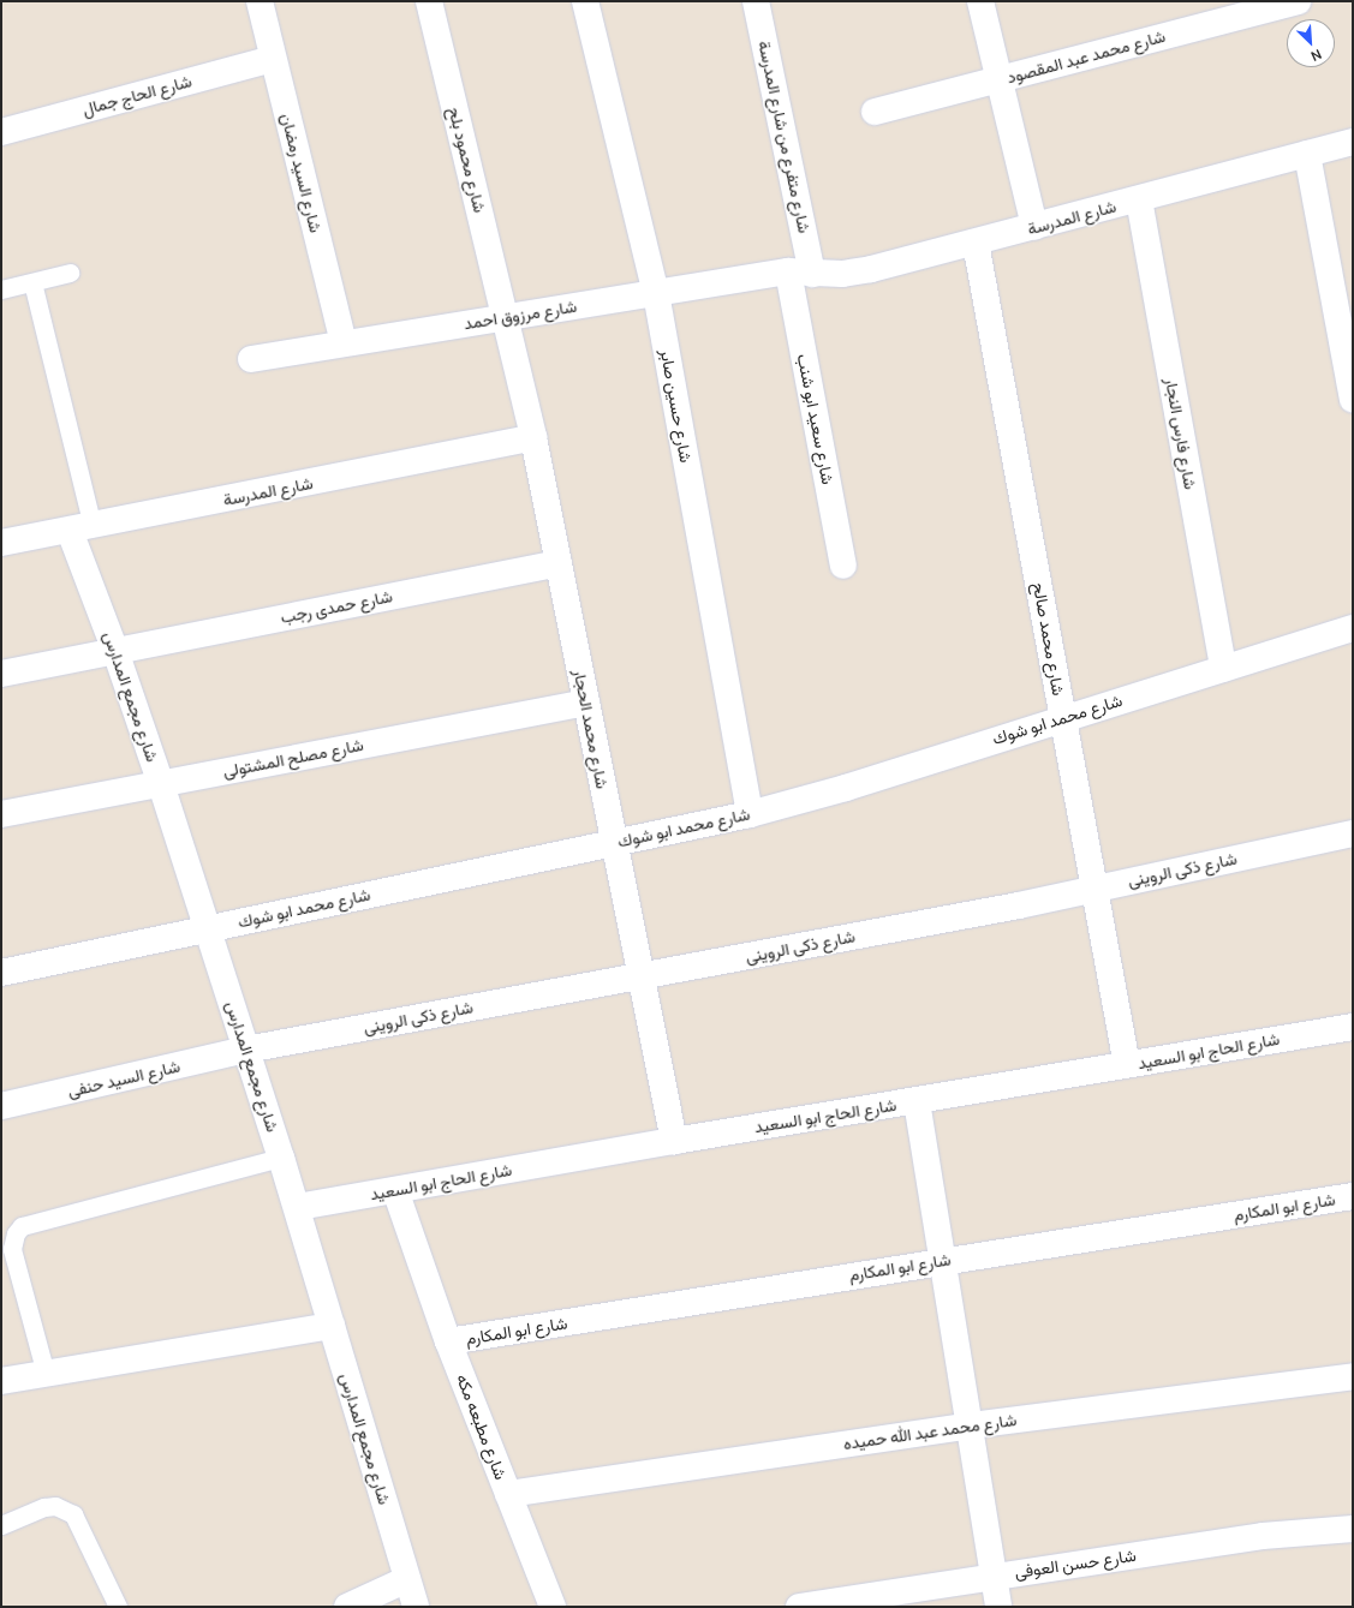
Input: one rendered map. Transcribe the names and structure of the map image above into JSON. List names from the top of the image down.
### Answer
{
  "streets": {
    "street": [
      "شارع محمد عبد المقصود",
      "شارع الحاج جمال",
      "شارع متفرع من شارع المدرسة",
      "شارع محمود بلح",
      "شارع السيد رمضان",
      "شارع المدرسة",
      "شارع مرزوق احمد",
      "شارع حسين صابر",
      "شارع سعيد ابو شنب",
      "شارع فارس النجار",
      "شارع حمدى رجب",
      "شارع محمد صالح",
      "شارع مجمع المدارس",
      "شارع محمد ابو شوك",
      "شارع محمد الحجار",
      "شارع مصلح المشتولى",
      "شارع ذكى الروينى",
      "شارع الحاج ابو السعيد",
      "شارع السيد حنفى",
      "شارع ابو المكارم",
      "شارع مطبعه مكه",
      "شارع محمد عبد الله حميده",
      "شارع حسن العوفى"
    ]
  },
  "crossings": [
    ["شارع الحاج جمال", "شارع السيد رمضان"],
    ["شارع متفرع من شارع المدرسة", "شارع المدرسة"],
    ["شارع متفرع من شارع المدرسة", "شارع مرزوق احمد"],
    ["شارع متفرع من شارع المدرسة", "شارع سعيد ابو شنب"],
    ["شارع محمود بلح", "شارع مرزوق احمد"],
    ["شارع محمود بلح", "شارع محمد الحجار"],
    ["شارع السيد رمضان", "شارع مرزوق احمد"],
    ["شارع المدرسة", "شارع مرزوق احمد"],
    ["شارع المدرسة", "شارع سعيد ابو شنب"],
    ["شارع المدرسة", "شارع فارس النجار"],
    ["شارع المدرسة", "شارع محمد صالح"],
    ["شارع المدرسة", "شارع مجمع المدارس"],
    ["شارع المدرسة", "شارع محمد الحجار"],
    ["شارع مرزوق احمد", "شارع حسين صابر"],
    ["شارع مرزوق احمد", "شارع سعيد ابو شنب"],
    ["شارع مرزوق احمد", "شارع محمد الحجار"],
    ["شارع حسين صابر", "شارع محمد ابو شوك"],
    ["شارع فارس النجار", "شارع محمد ابو شوك"],
    ["شارع حمدى رجب", "شارع مجمع المدارس"],
    ["شارع حمدى رجب", "شارع محمد الحجار"],
    ["شارع محمد صالح", "شارع محمد ابو شوك"],
    ["شارع محمد صالح", "شارع ذكى الروينى"],
    ["شارع محمد صالح", "شارع الحاج ابو السعيد"],
    ["شارع مجمع المدارس", "شارع محمد ابو شوك"],
    ["شارع مجمع المدارس", "شارع مصلح المشتولى"],
    ["شارع مجمع المدارس", "شارع ذكى الروينى"],
    ["شارع مجمع المدارس", "شارع الحاج ابو السعيد"],
    ["شارع مجمع المدارس", "شارع السيد حنفى"],
    ["شارع محمد ابو شوك", "شارع محمد الحجار"],
    ["شارع محمد الحجار", "شارع مصلح المشتولى"],
    ["شارع محمد الحجار", "شارع ذكى الروينى"],
    ["شارع محمد الحجار", "شارع الحاج ابو السعيد"],
    ["شارع ذكى الروينى", "شارع السيد حنفى"],
    ["شارع الحاج ابو السعيد", "شارع مطبعه مكه"],
    ["شارع ابو المكارم", "شارع مطبعه مكه"],
    ["شارع مطبعه مكه", "شارع محمد عبد الله حميده"]
  ],
  "north": "bottom right"
}
